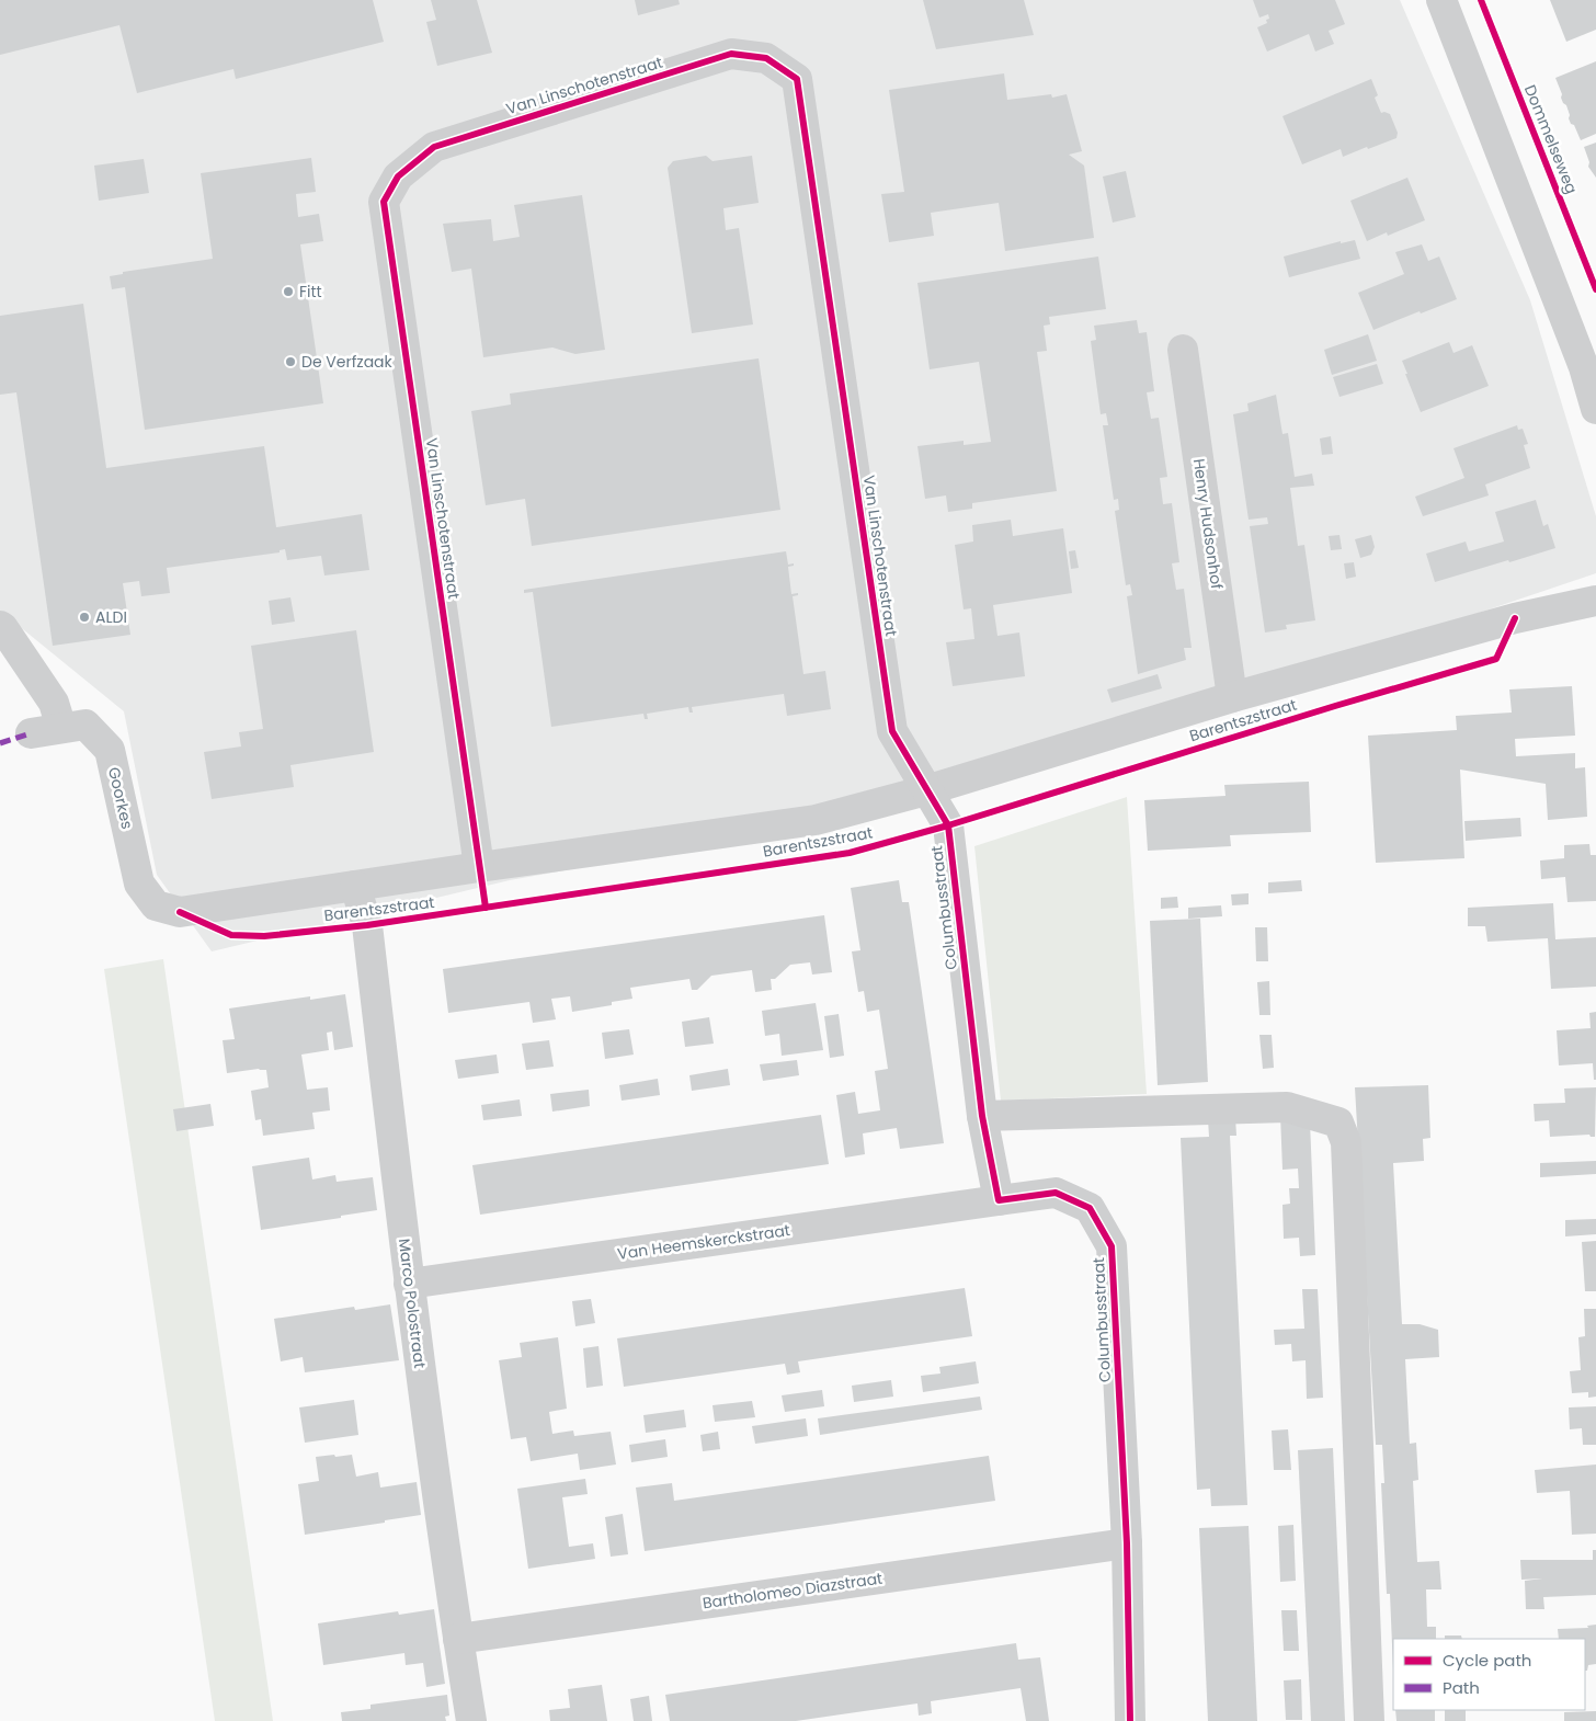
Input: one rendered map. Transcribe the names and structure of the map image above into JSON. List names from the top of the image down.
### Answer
{
  "streets": {
    "street": [
      "Van Linschotenstraat",
      "Henry Hudsonhof",
      "Barentszstraat",
      "Goorkes",
      "Columbusstraat",
      "Van Heemskerckstraat",
      "Marco Polostraat",
      "Bartholomeo Diazstraat"
    ],
    "cycle path": ["Dommelseweg"]
  },
  "crossings": [
    ["Van Linschotenstraat", "Barentszstraat"],
    ["Van Linschotenstraat", "Columbusstraat"],
    ["Henry Hudsonhof", "Barentszstraat"],
    ["Barentszstraat", "Goorkes"],
    ["Barentszstraat", "Columbusstraat"],
    ["Barentszstraat", "Marco Polostraat"],
    ["Columbusstraat", "Van Heemskerckstraat"],
    ["Columbusstraat", "Bartholomeo Diazstraat"],
    ["Van Heemskerckstraat", "Marco Polostraat"],
    ["Marco Polostraat", "Bartholomeo Diazstraat"]
  ],
  "places": ["Fitt", "De Verfzaak", "ALDI"],
  "legend": ["Cycle path", "Path"]
}
